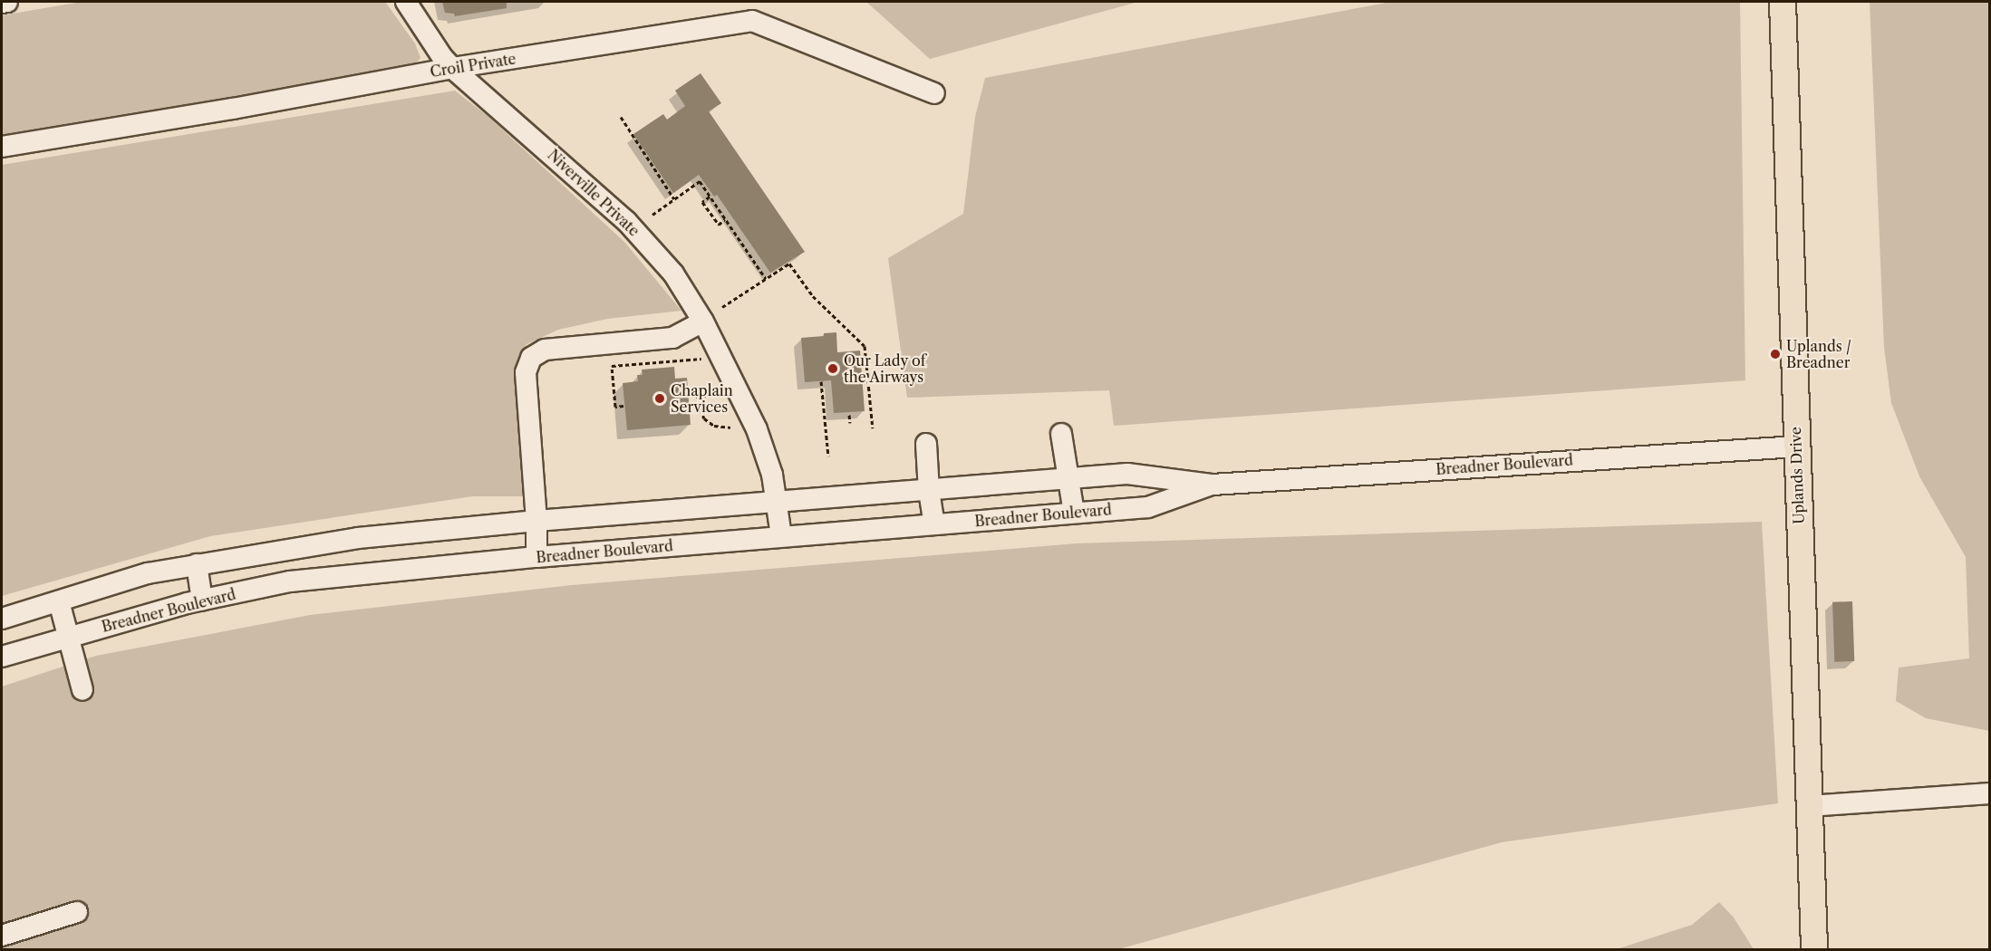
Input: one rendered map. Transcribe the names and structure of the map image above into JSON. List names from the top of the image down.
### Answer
{
  "streets": {
    "main road": ["Uplands Drive"],
    "street": ["Croil Private", "Niverville Private", "Breadner Boulevard"]
  },
  "crossings": [
    ["Croil Private", "Niverville Private"],
    ["Niverville Private", "Breadner Boulevard"],
    ["Breadner Boulevard", "Uplands Drive"]
  ],
  "places": ["Uplands / Breadner", "Our Lady of the Airways", "Chaplain Services"]
}
